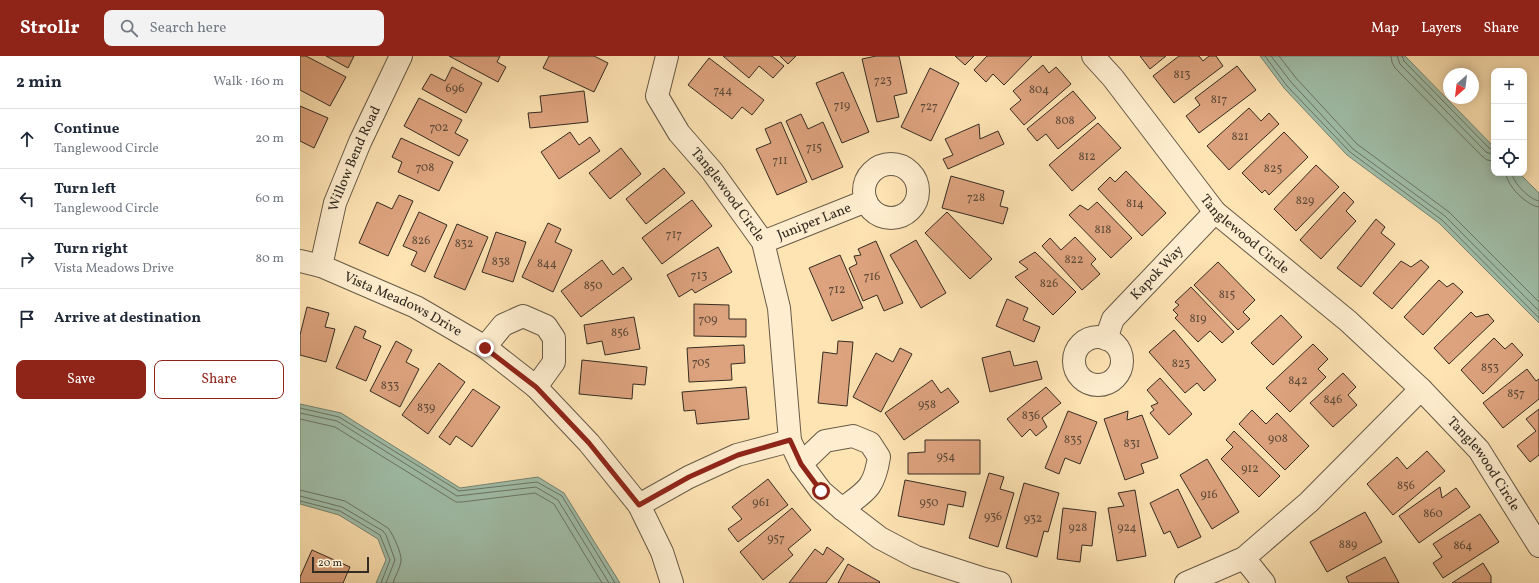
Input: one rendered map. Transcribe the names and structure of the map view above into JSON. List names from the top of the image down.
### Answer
{
  "streets": {
    "street": [
      "Willow Bend Road",
      "Tanglewood Circle",
      "Juniper Lane",
      "Kapok Way",
      "Vista Meadows Drive"
    ]
  },
  "crossings": [
    ["Willow Bend Road", "Vista Meadows Drive"],
    ["Tanglewood Circle", "Juniper Lane"],
    ["Tanglewood Circle", "Kapok Way"]
  ],
  "house_numbers": [
    "813",
    "723",
    "696",
    "804",
    "744",
    "817",
    "719",
    "727",
    "808",
    "702",
    "821",
    "715",
    "812",
    "711",
    "708",
    "825",
    "728",
    "829",
    "814",
    "818",
    "717",
    "826",
    "832",
    "822",
    "838",
    "844",
    "713",
    "716",
    "826",
    "850",
    "712",
    "815",
    "819",
    "709",
    "856",
    "705",
    "823",
    "853",
    "842",
    "833",
    "857",
    "846",
    "958",
    "839",
    "836",
    "908",
    "835",
    "831",
    "954",
    "912",
    "856",
    "916",
    "961",
    "950",
    "860",
    "936",
    "932",
    "928",
    "924",
    "957",
    "889",
    "864"
  ],
  "scale_bar": "20 m",
  "north": "bottom left",
  "page": {
    "header": "Strollr",
    "search": "Search here",
    "nav": ["Map", "Layers", "Share"],
    "heading": ["2 min", "Walk · 160 m"],
    "map_buttons": ["+", "−"],
    "list": [
      ["Continue", "Tanglewood Circle", "20 m"],
      ["Turn left", "Tanglewood Circle", "60 m"],
      ["Turn right", "Vista Meadows Drive", "80 m"],
      "Arrive at destination"
    ],
    "buttons": ["Save", "Share"],
    "scale": "20 m"
  }
}
